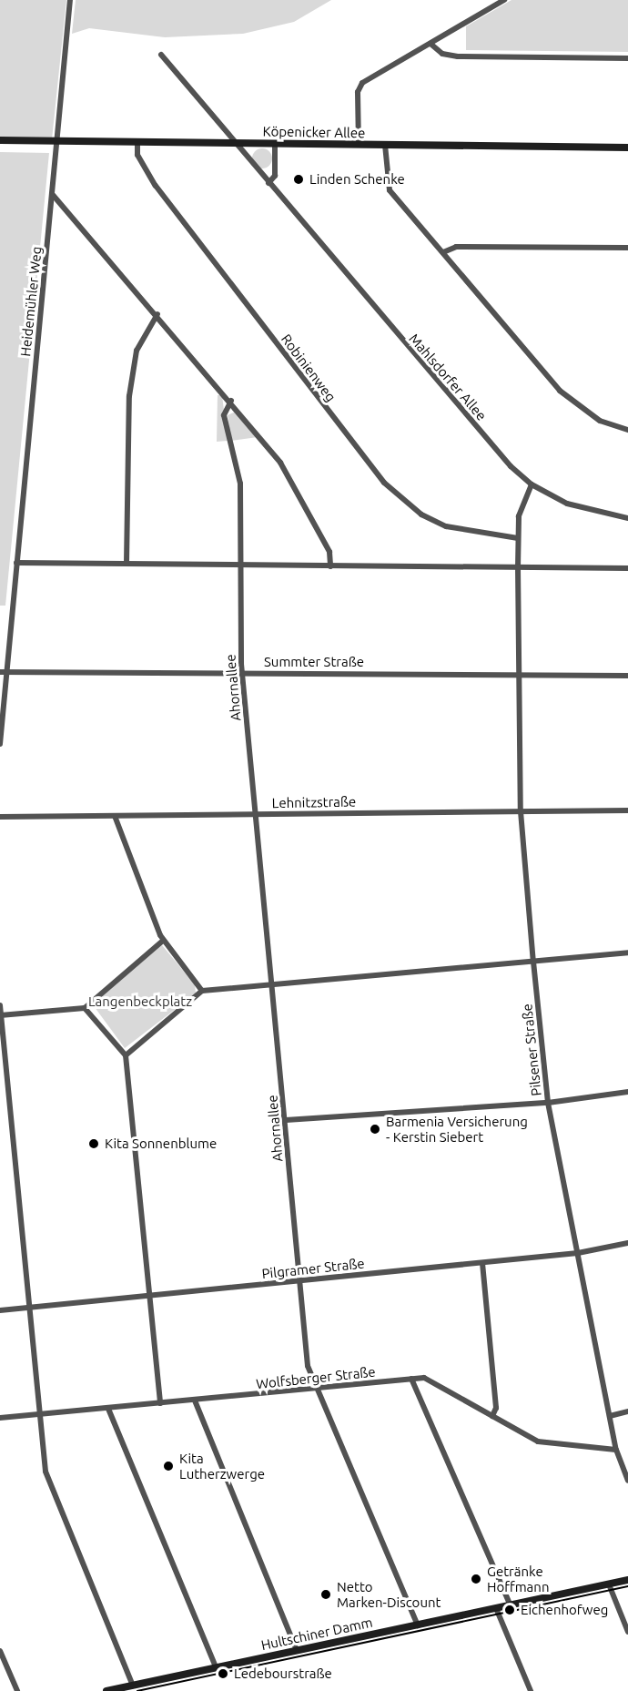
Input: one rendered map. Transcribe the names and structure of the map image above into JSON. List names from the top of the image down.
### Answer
{
  "streets": {
    "street": [
      "Köpenicker Allee",
      "Heidemühler Weg",
      "Robinienweg",
      "Mahlsdorfer Allee",
      "Summter Straße",
      "Ahornallee",
      "Lehnitzstraße",
      "Pilsener Straße",
      "Pilgramer Straße",
      "Wolfsberger Straße",
      "Hultschiner Damm"
    ]
  },
  "crossings": [
    ["Köpenicker Allee", "Heidemühler Weg"],
    ["Köpenicker Allee", "Robinienweg"],
    ["Köpenicker Allee", "Mahlsdorfer Allee"],
    ["Heidemühler Weg", "Summter Straße"],
    ["Summter Straße", "Ahornallee"],
    ["Summter Straße", "Pilsener Straße"],
    ["Ahornallee", "Lehnitzstraße"],
    ["Ahornallee", "Pilgramer Straße"],
    ["Ahornallee", "Wolfsberger Straße"],
    ["Ahornallee", "Hultschiner Damm"],
    ["Lehnitzstraße", "Pilsener Straße"],
    ["Pilsener Straße", "Pilgramer Straße"],
    ["Pilsener Straße", "Wolfsberger Straße"]
  ],
  "parks": ["Langenbeckplatz"],
  "places": [
    "Linden Schenke",
    "Barmenia Versicherung - Kerstin Siebert",
    "Kita Sonnenblume",
    "Kita Lutherzwerge",
    "Getränke Hoffmann",
    "Netto Marken-Discount",
    "Eichenhofweg",
    "Ledebourstraße"
  ]
}
